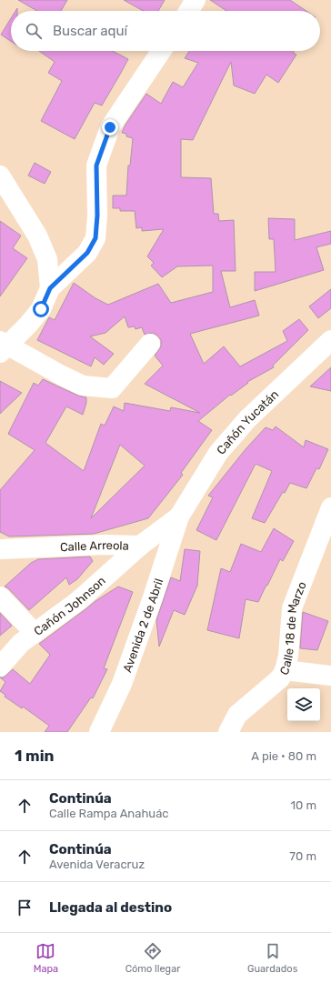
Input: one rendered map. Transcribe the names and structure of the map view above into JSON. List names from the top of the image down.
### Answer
{
  "streets": {
    "street": [
      "Cañón Yucatán",
      "Calle Arreola",
      "Cañón Johnson",
      "Avenida 2 de Abril",
      "Calle 18 de Marzo"
    ]
  },
  "crossings": [
    ["Cañón Yucatán", "Calle Arreola"],
    ["Cañón Yucatán", "Avenida 2 de Abril"],
    ["Calle Arreola", "Cañón Johnson"],
    ["Calle Arreola", "Avenida 2 de Abril"]
  ],
  "page": {
    "search": "Buscar aquí",
    "heading": ["1 min", "A pie · 80 m"],
    "list": [
      ["Continúa", "Calle Rampa Anahuác", "10 m"],
      ["Continúa", "Avenida Veracruz", "70 m"],
      "Llegada al destino"
    ],
    "nav": ["Mapa", "Cómo llegar", "Guardados"]
  }
}
